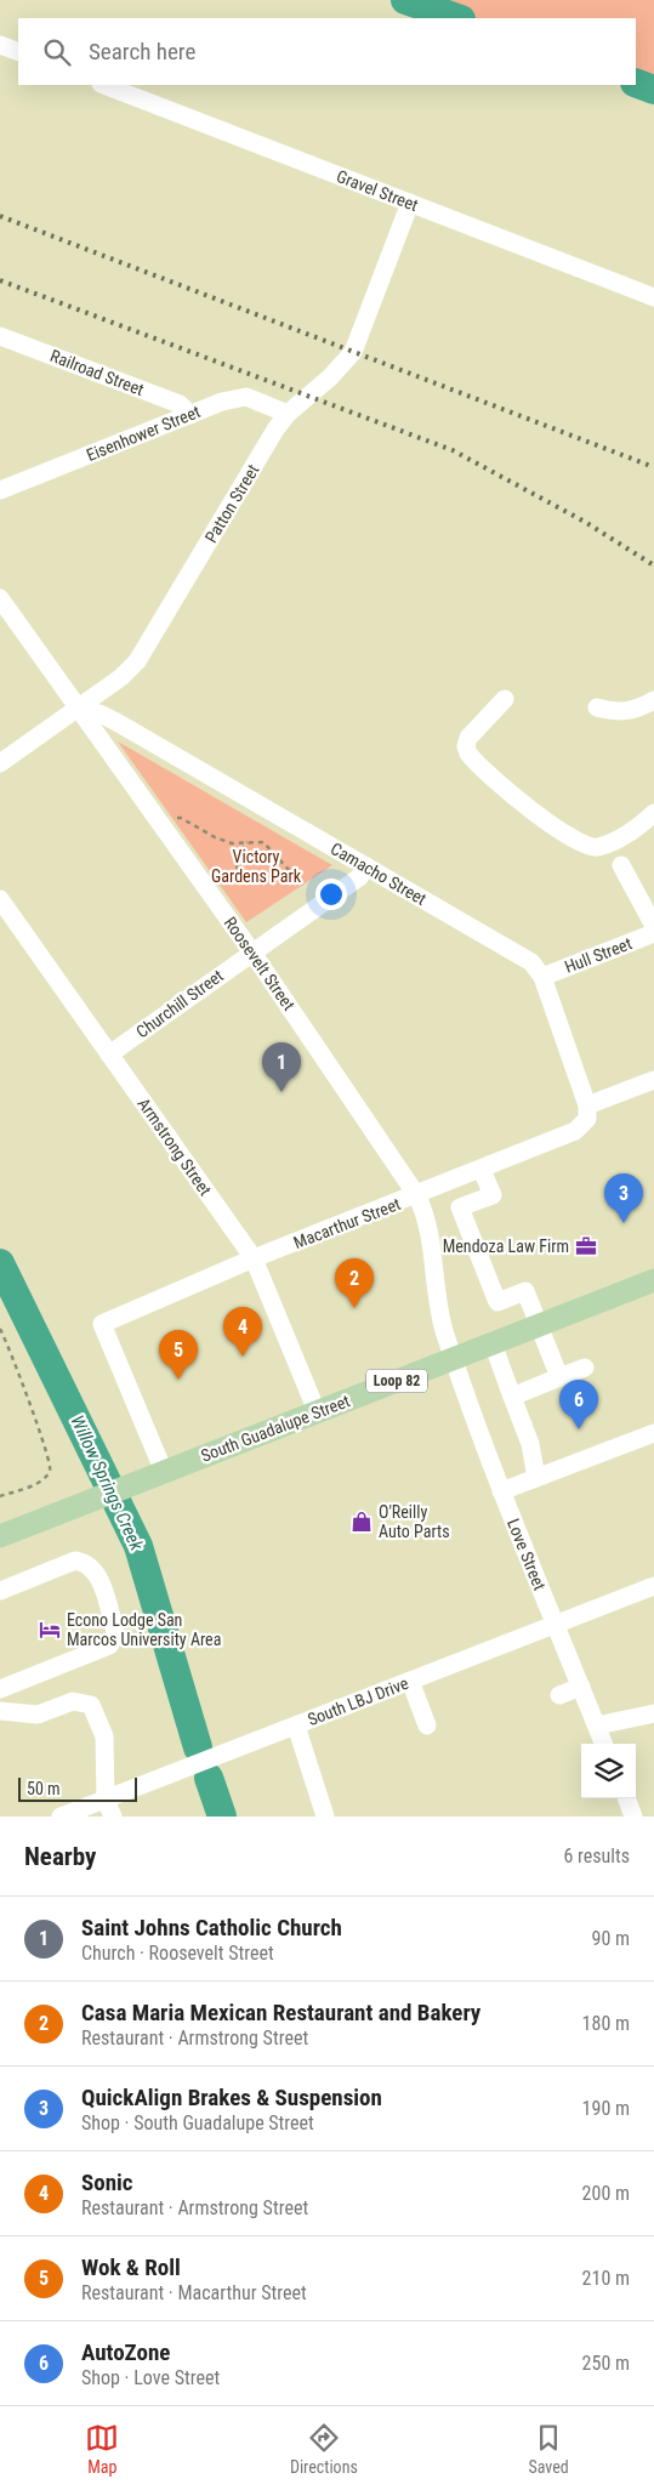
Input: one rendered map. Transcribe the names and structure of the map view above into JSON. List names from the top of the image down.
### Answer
{
  "streets": {
    "main road": ["Loop 82", "South Guadalupe Street"],
    "street": [
      "Gravel Street",
      "Railroad Street",
      "Eisenhower Street",
      "Patton Street",
      "Camacho Street",
      "Hull Street",
      "Roosevelt Street",
      "Churchill Street",
      "Armstrong Street",
      "Macarthur Street",
      "Love Street",
      "South LBJ Drive"
    ]
  },
  "crossings": [
    ["Gravel Street", "Patton Street"],
    ["Railroad Street", "Eisenhower Street"],
    ["Eisenhower Street", "Patton Street"],
    ["Patton Street", "Camacho Street"],
    ["Patton Street", "Roosevelt Street"],
    ["Camacho Street", "Hull Street"],
    ["Camacho Street", "Roosevelt Street"],
    ["Camacho Street", "Churchill Street"],
    ["Camacho Street", "Macarthur Street"],
    ["Roosevelt Street", "Churchill Street"],
    ["Roosevelt Street", "Macarthur Street"],
    ["Roosevelt Street", "South Guadalupe Street"],
    ["Roosevelt Street", "Love Street"],
    ["Churchill Street", "Armstrong Street"],
    ["Armstrong Street", "Macarthur Street"],
    ["Armstrong Street", "South Guadalupe Street"],
    ["Macarthur Street", "South Guadalupe Street"],
    ["South Guadalupe Street", "Love Street"],
    ["Love Street", "South LBJ Drive"]
  ],
  "water": ["Willow Springs Creek"],
  "parks": ["Victory Gardens Park"],
  "places": {
    "office": ["Mendoza Law Firm"],
    "shop": ["O'Reilly Auto Parts"],
    "hotel": ["Econo Lodge San Marcos University Area"]
  },
  "scale_bar": "50 m",
  "page": {
    "search": "Search here",
    "pins": [
      "1",
      "3",
      "2",
      "4",
      "5",
      "6"
    ],
    "scale": "50 m",
    "heading": ["Nearby", "6 results"],
    "list": [
      {
        "mark": "1",
        "name": "Saint Johns Catholic Church",
        "note": "Church · Roosevelt Street",
        "value": "90 m"
      },
      {
        "mark": "2",
        "name": "Casa Maria Mexican Restaurant and Bakery",
        "note": "Restaurant · Armstrong Street",
        "value": "180 m"
      },
      {
        "mark": "3",
        "name": "QuickAlign Brakes & Suspension",
        "note": "Shop · South Guadalupe Street",
        "value": "190 m"
      },
      {
        "mark": "4",
        "name": "Sonic",
        "note": "Restaurant · Armstrong Street",
        "value": "200 m"
      },
      {
        "mark": "5",
        "name": "Wok & Roll",
        "note": "Restaurant · Macarthur Street",
        "value": "210 m"
      },
      {
        "mark": "6",
        "name": "AutoZone",
        "note": "Shop · Love Street",
        "value": "250 m"
      }
    ],
    "nav": ["Map", "Directions", "Saved"]
  }
}
